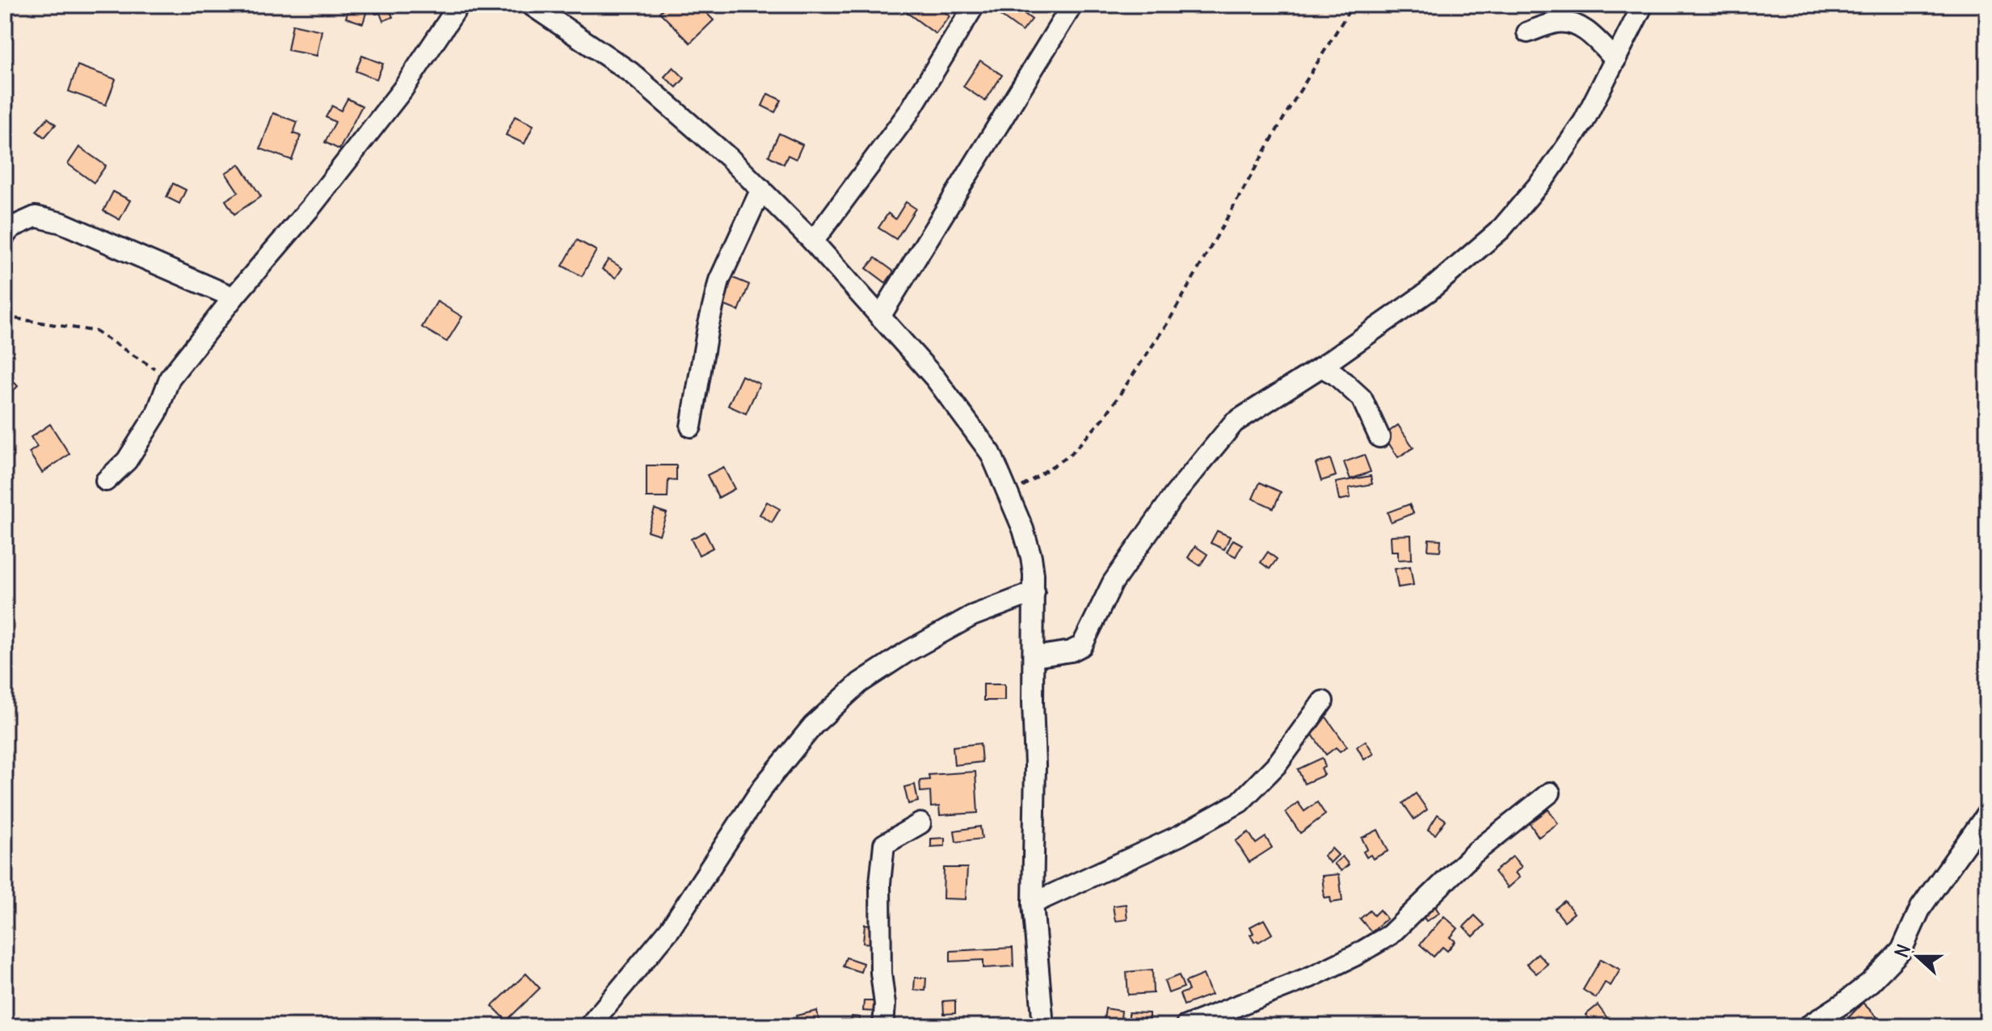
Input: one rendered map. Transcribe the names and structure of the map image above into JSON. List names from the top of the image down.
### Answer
{
  "north": "left"
}
